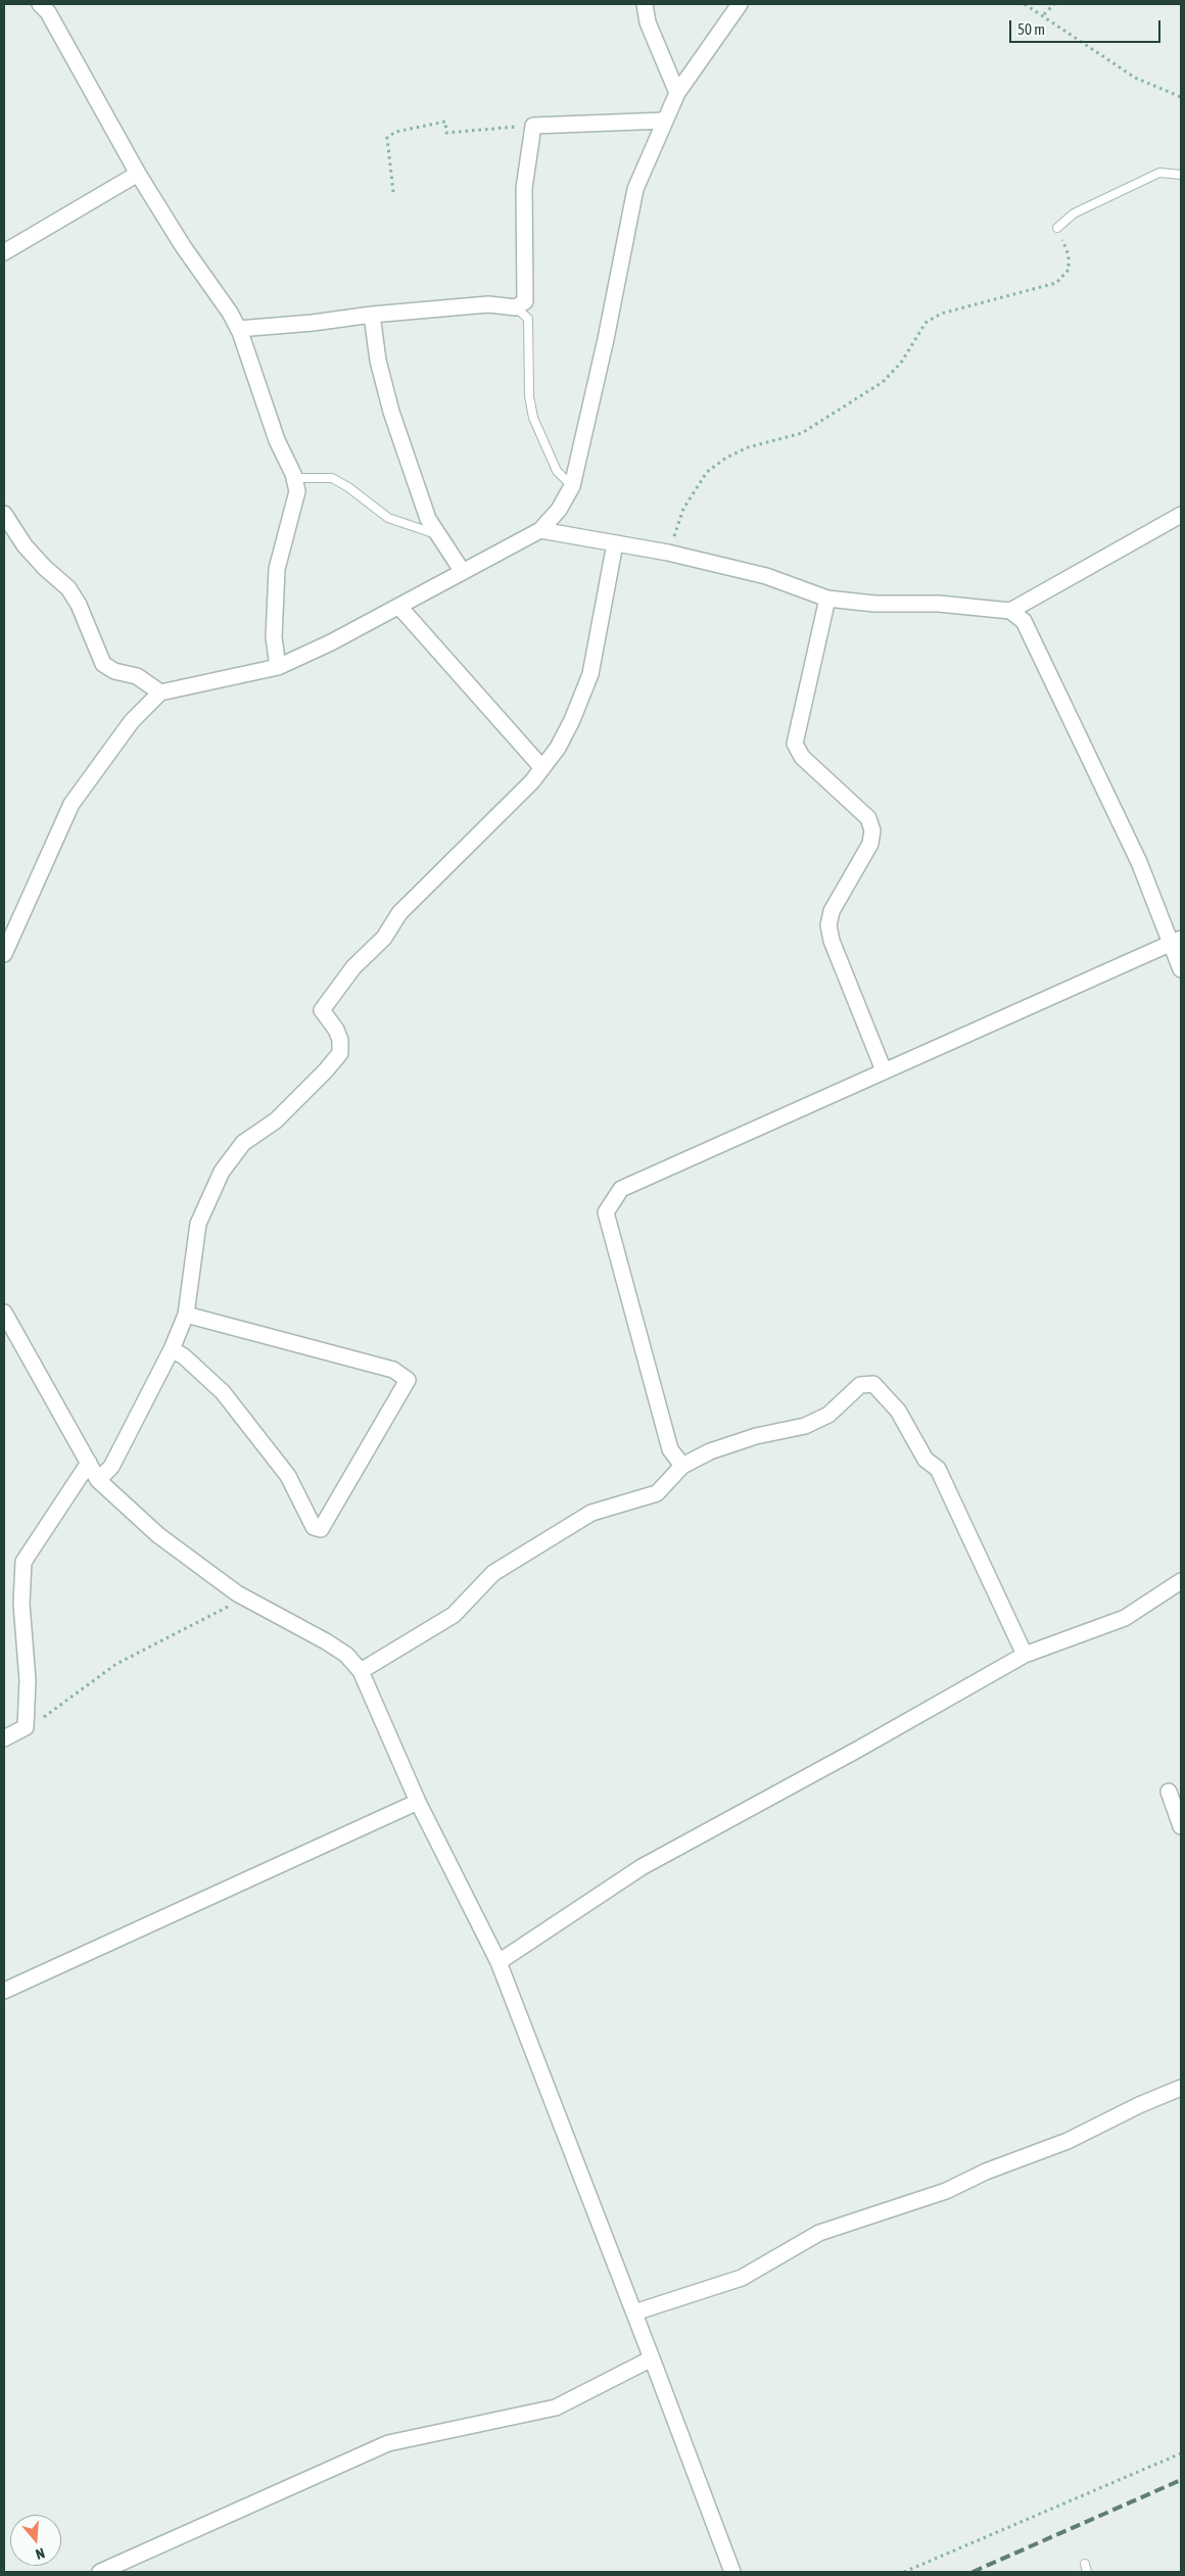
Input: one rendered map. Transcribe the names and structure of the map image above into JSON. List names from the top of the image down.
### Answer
{
  "scale_bar": "50 m",
  "north": "bottom"
}
